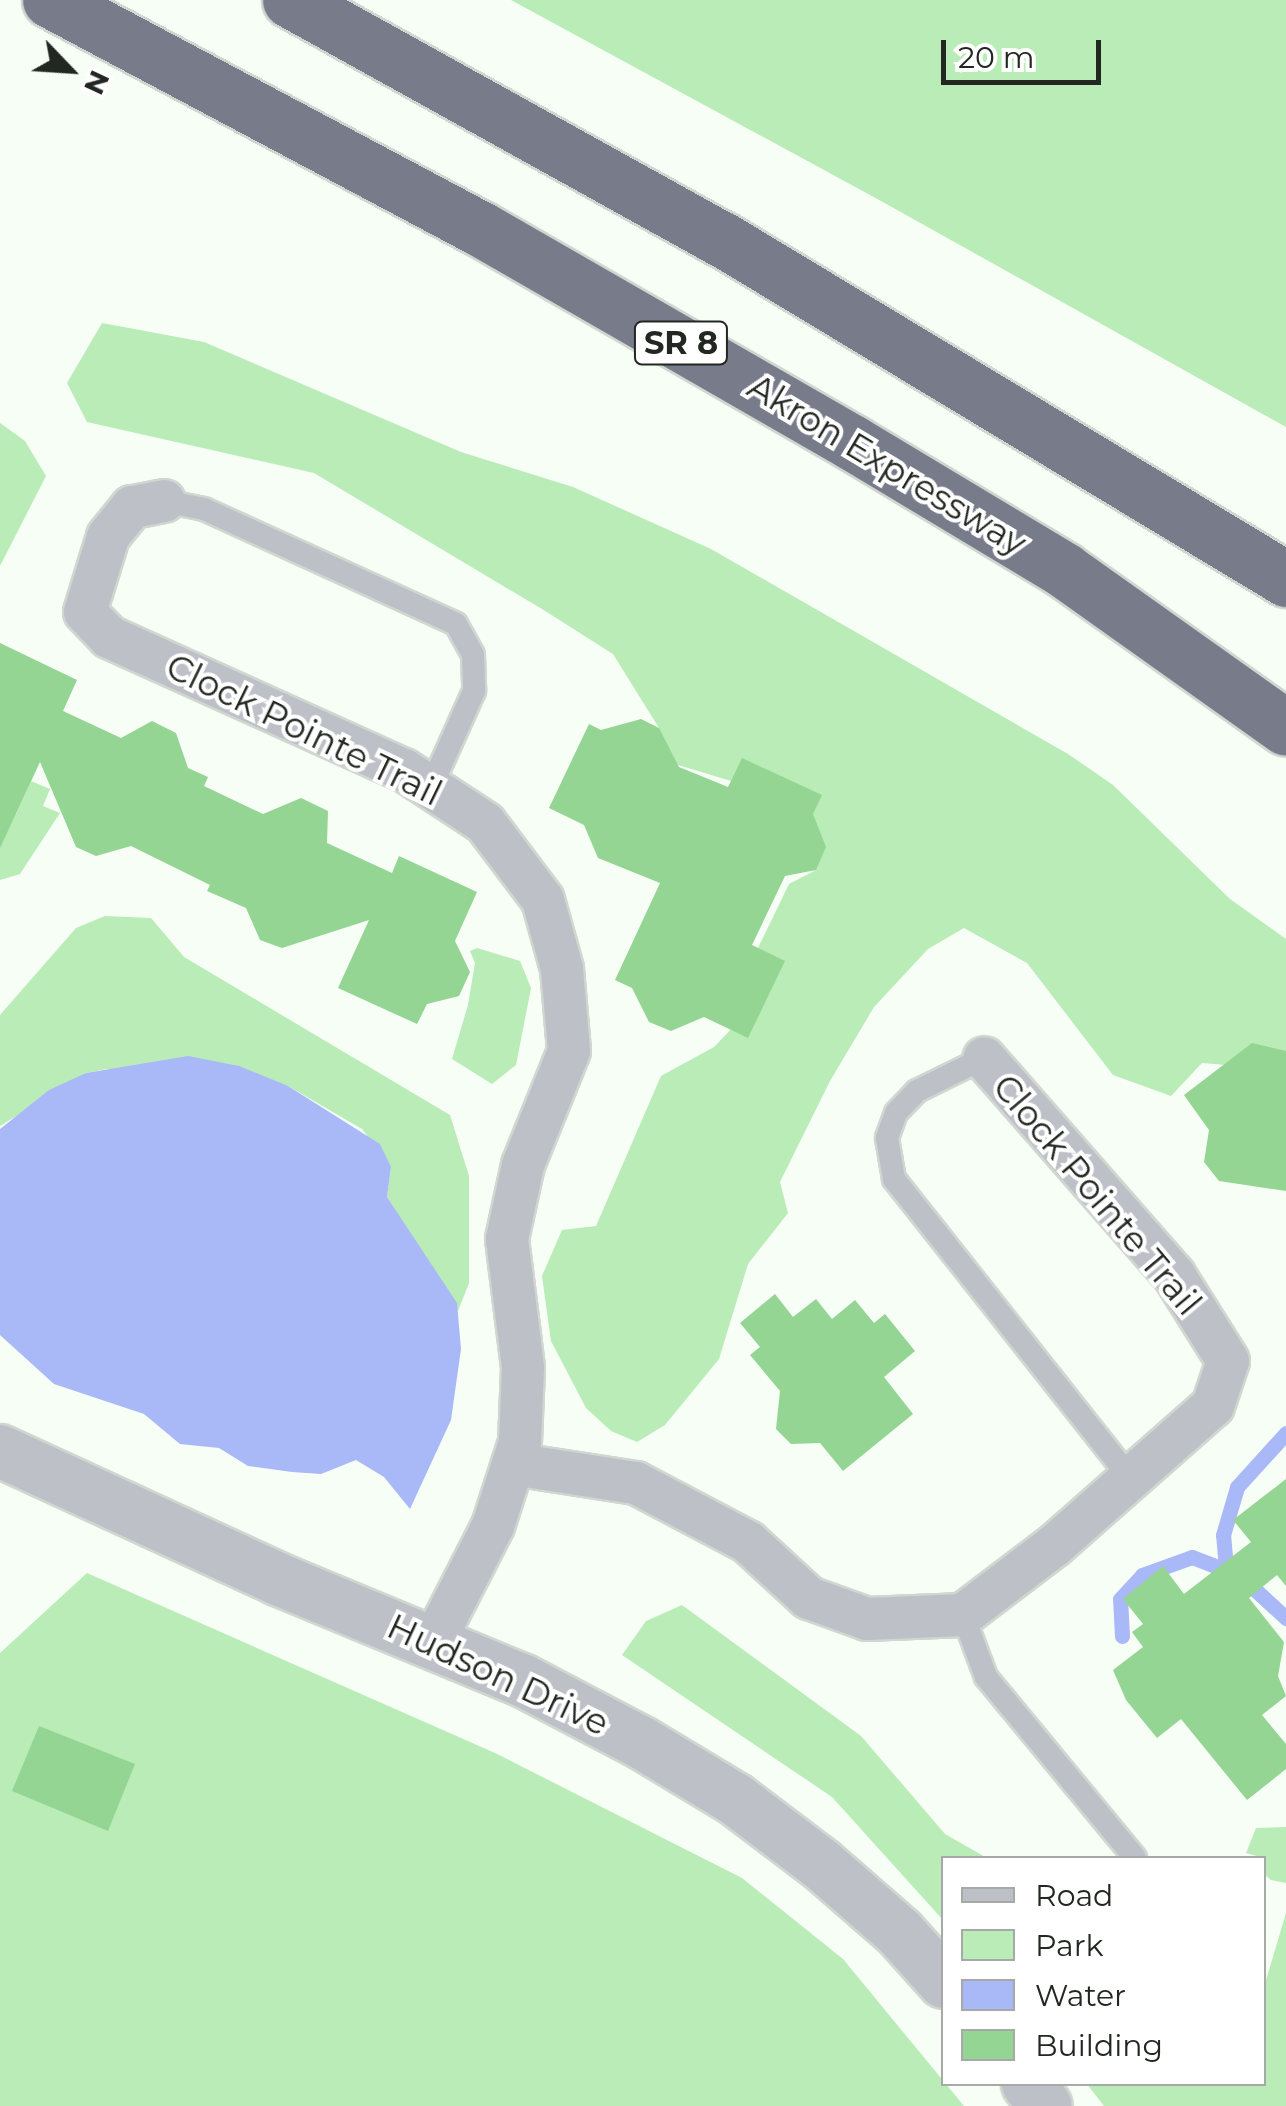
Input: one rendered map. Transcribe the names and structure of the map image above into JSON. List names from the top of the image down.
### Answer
{
  "streets": {
    "highway": ["SR 8", "Akron Expressway"],
    "street": ["Clock Pointe Trail", "Hudson Drive"]
  },
  "crossings": [
    ["Clock Pointe Trail", "Hudson Drive"]
  ],
  "legend": [
    "Road",
    "Park",
    "Water",
    "Building"
  ],
  "scale_bar": "20 m",
  "north": "bottom right"
}
